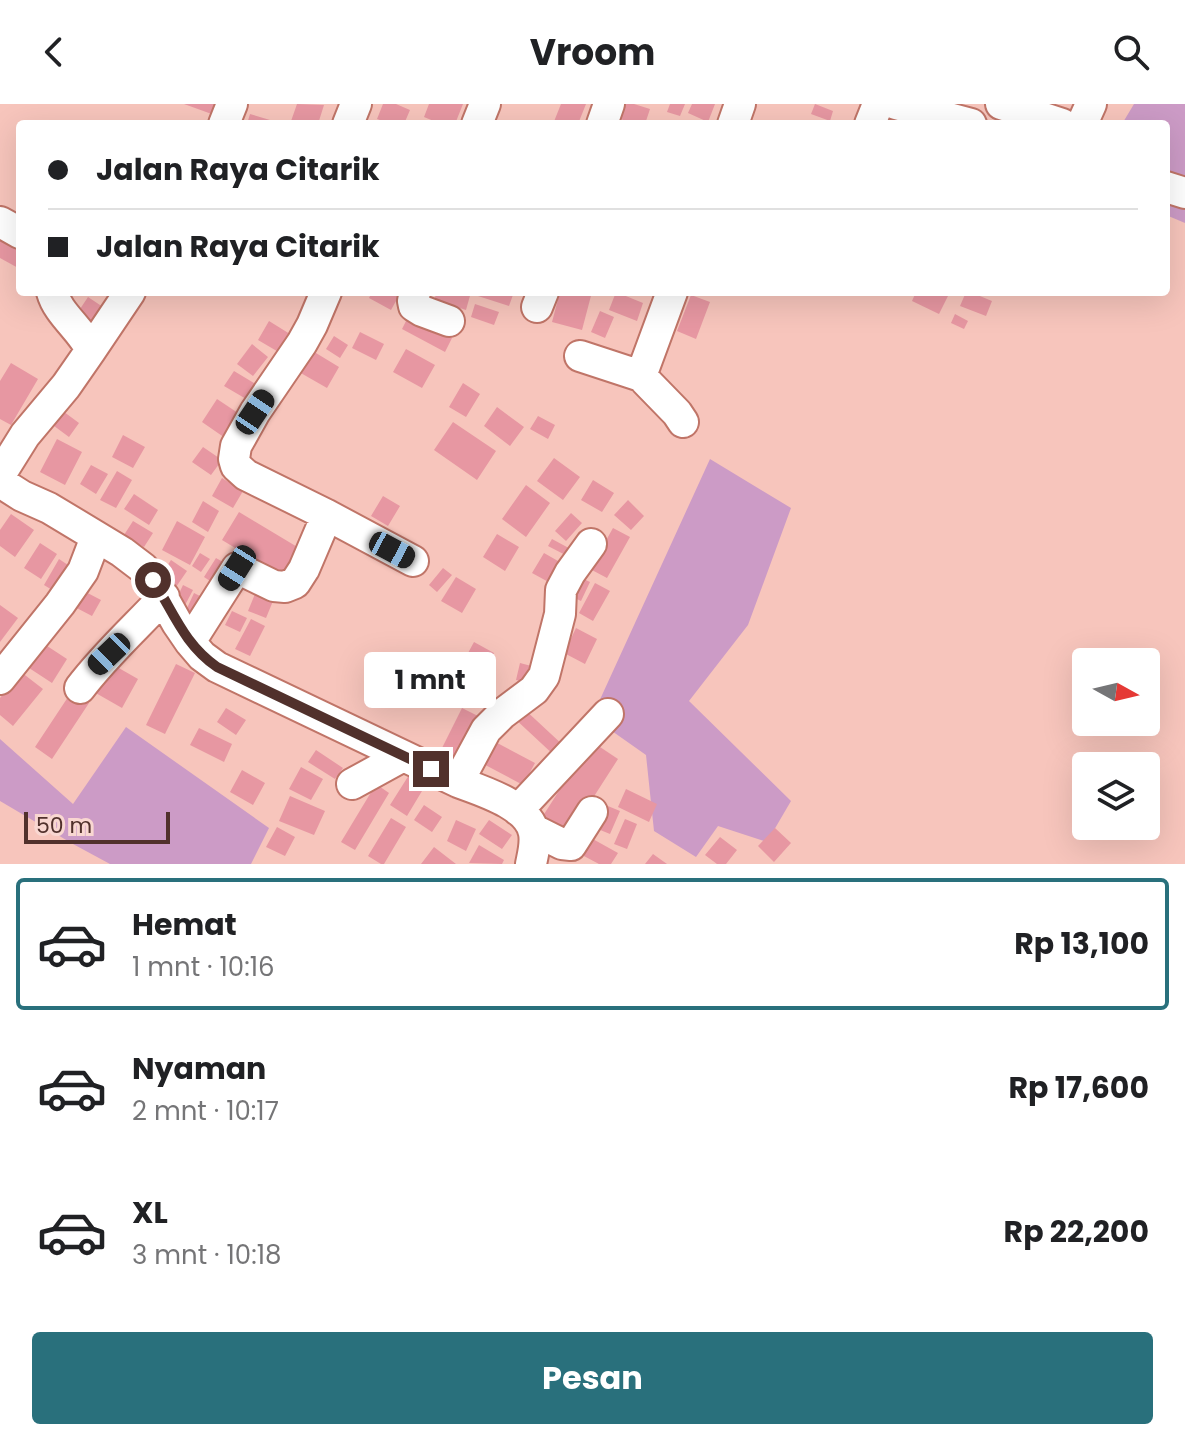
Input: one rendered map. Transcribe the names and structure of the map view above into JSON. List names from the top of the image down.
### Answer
{
  "scale_bar": "50 m",
  "north": "right",
  "page": {
    "header": "Vroom",
    "banner": ["Jalan Raya Citarik", "Jalan Raya Citarik"],
    "bubble": "1 mnt",
    "scale": "50 m",
    "list": [
      {
        "name": "Hemat",
        "note": "1 mnt · 10:16",
        "value": "Rp 13,100"
      },
      {
        "name": "Nyaman",
        "note": "2 mnt · 10:17",
        "value": "Rp 17,600"
      },
      {
        "name": "XL",
        "note": "3 mnt · 10:18",
        "value": "Rp 22,200"
      }
    ],
    "buttons": "Pesan"
  }
}
